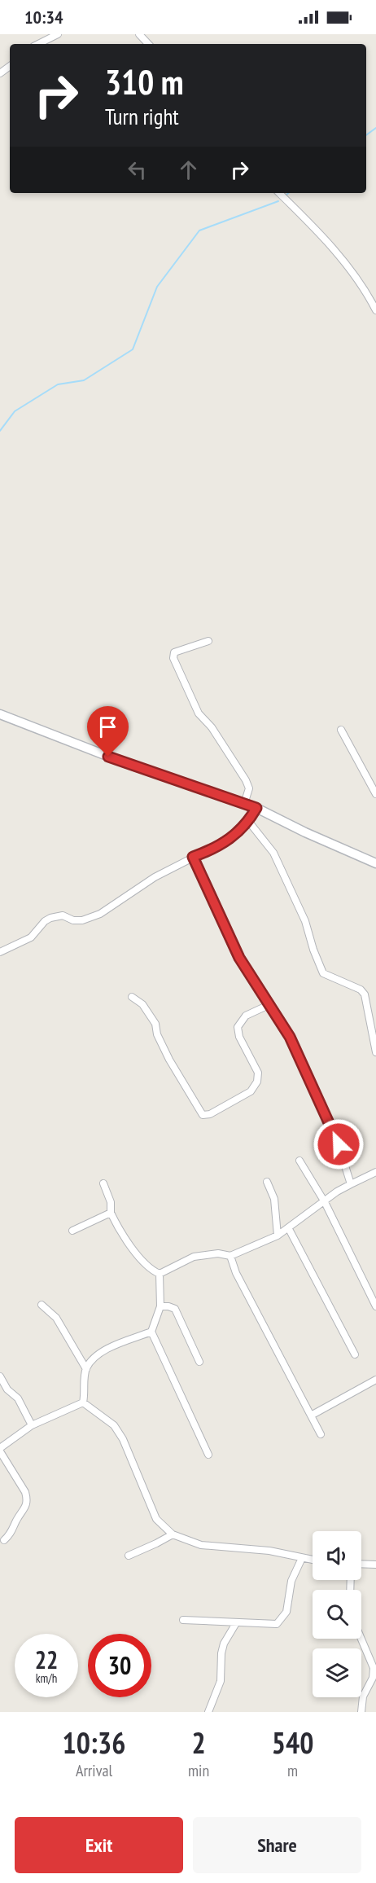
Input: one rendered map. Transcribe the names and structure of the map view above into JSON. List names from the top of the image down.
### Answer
{
  "page": {
    "status": "10:34",
    "turn": ["310 m", "Turn right"],
    "speed": "22 km/h",
    "limit": "30",
    "eta": [
      "10:36",
      "Arrival",
      "2",
      "min",
      "540",
      "m"
    ],
    "buttons": ["Exit", "Share"]
  }
}
